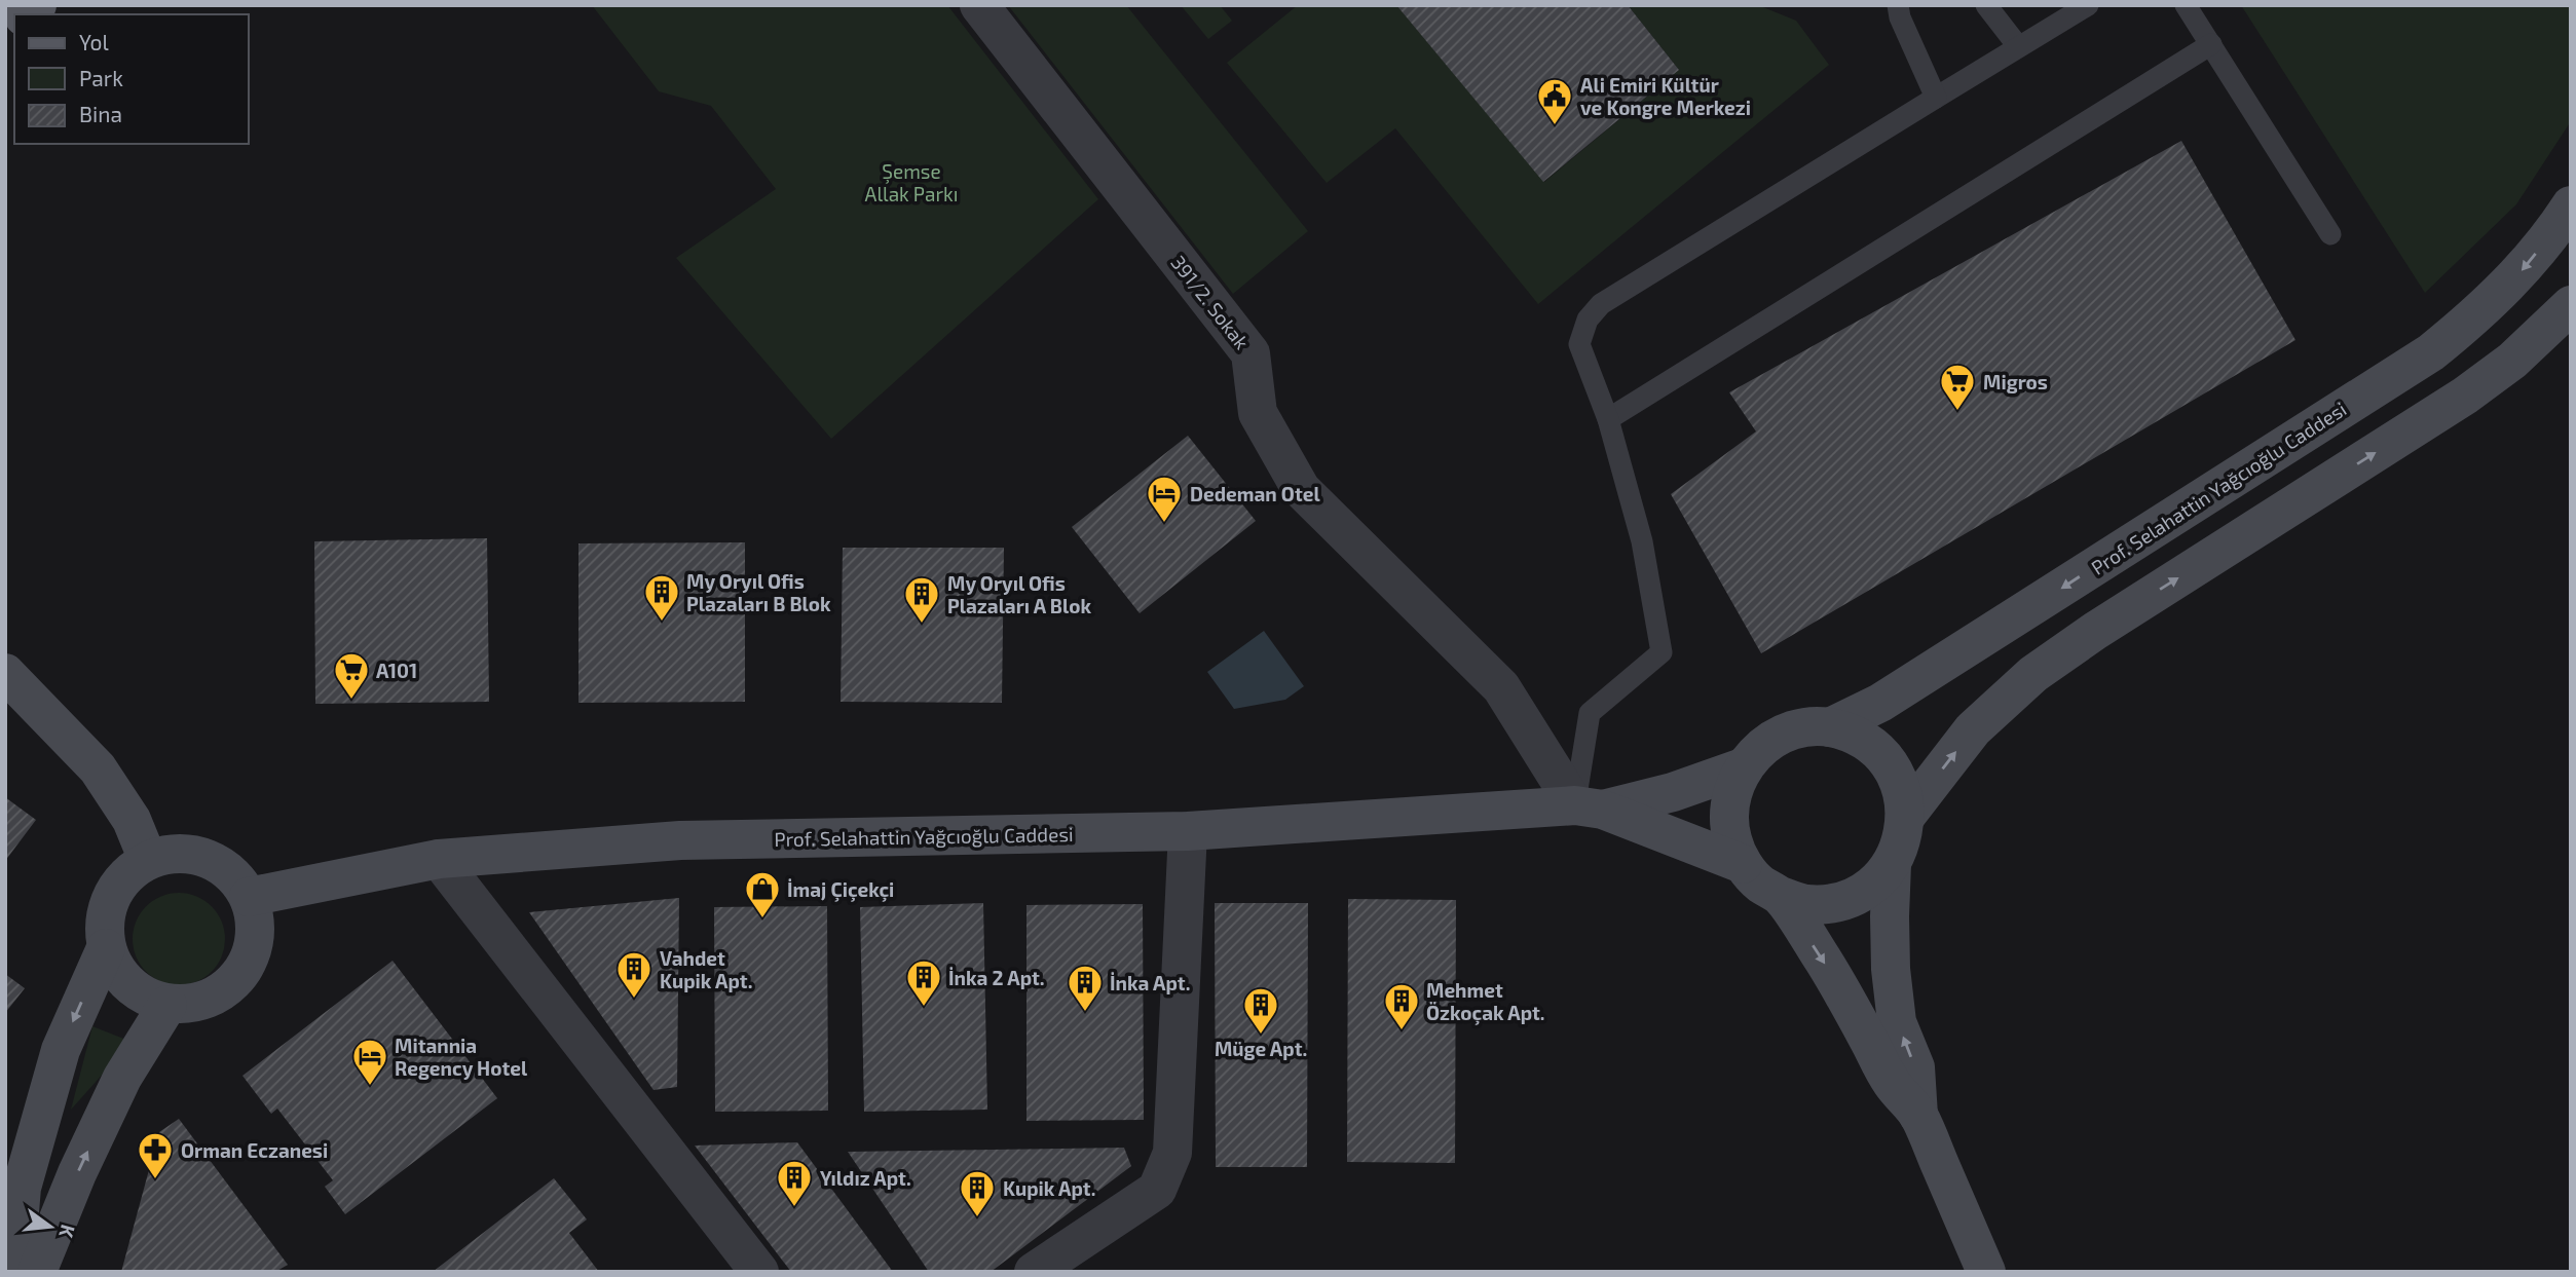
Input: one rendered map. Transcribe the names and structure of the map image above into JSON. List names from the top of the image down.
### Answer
{
  "streets": {
    "street": ["391/2. Sokak", "Prof. Selahattin Yağcıoğlu Caddesi"]
  },
  "crossings": [
    ["391/2. Sokak", "Prof. Selahattin Yağcıoğlu Caddesi"]
  ],
  "parks": ["Şemse Allak Parkı"],
  "places": {
    "public building": ["Ali Emiri Kültür ve Kongre Merkezi"],
    "supermarket": ["Migros", "A101"],
    "hotel": ["Dedeman Otel", "Mitannia Regency Hotel"],
    "building": [
      "My Oryıl Ofis Plazaları B Blok",
      "My Oryıl Ofis Plazaları A Blok",
      "Vahdet Kupik Apt.",
      "İnka 2 Apt.",
      "İnka Apt.",
      "Mehmet Özkoçak Apt.",
      "Müge Apt.",
      "Yıldız Apt.",
      "Kupik Apt."
    ],
    "shop": ["İmaj Çiçekçi"],
    "pharmacy": ["Orman Eczanesi"]
  },
  "legend": ["Yol", "Park", "Bina"],
  "north": "right"
}
